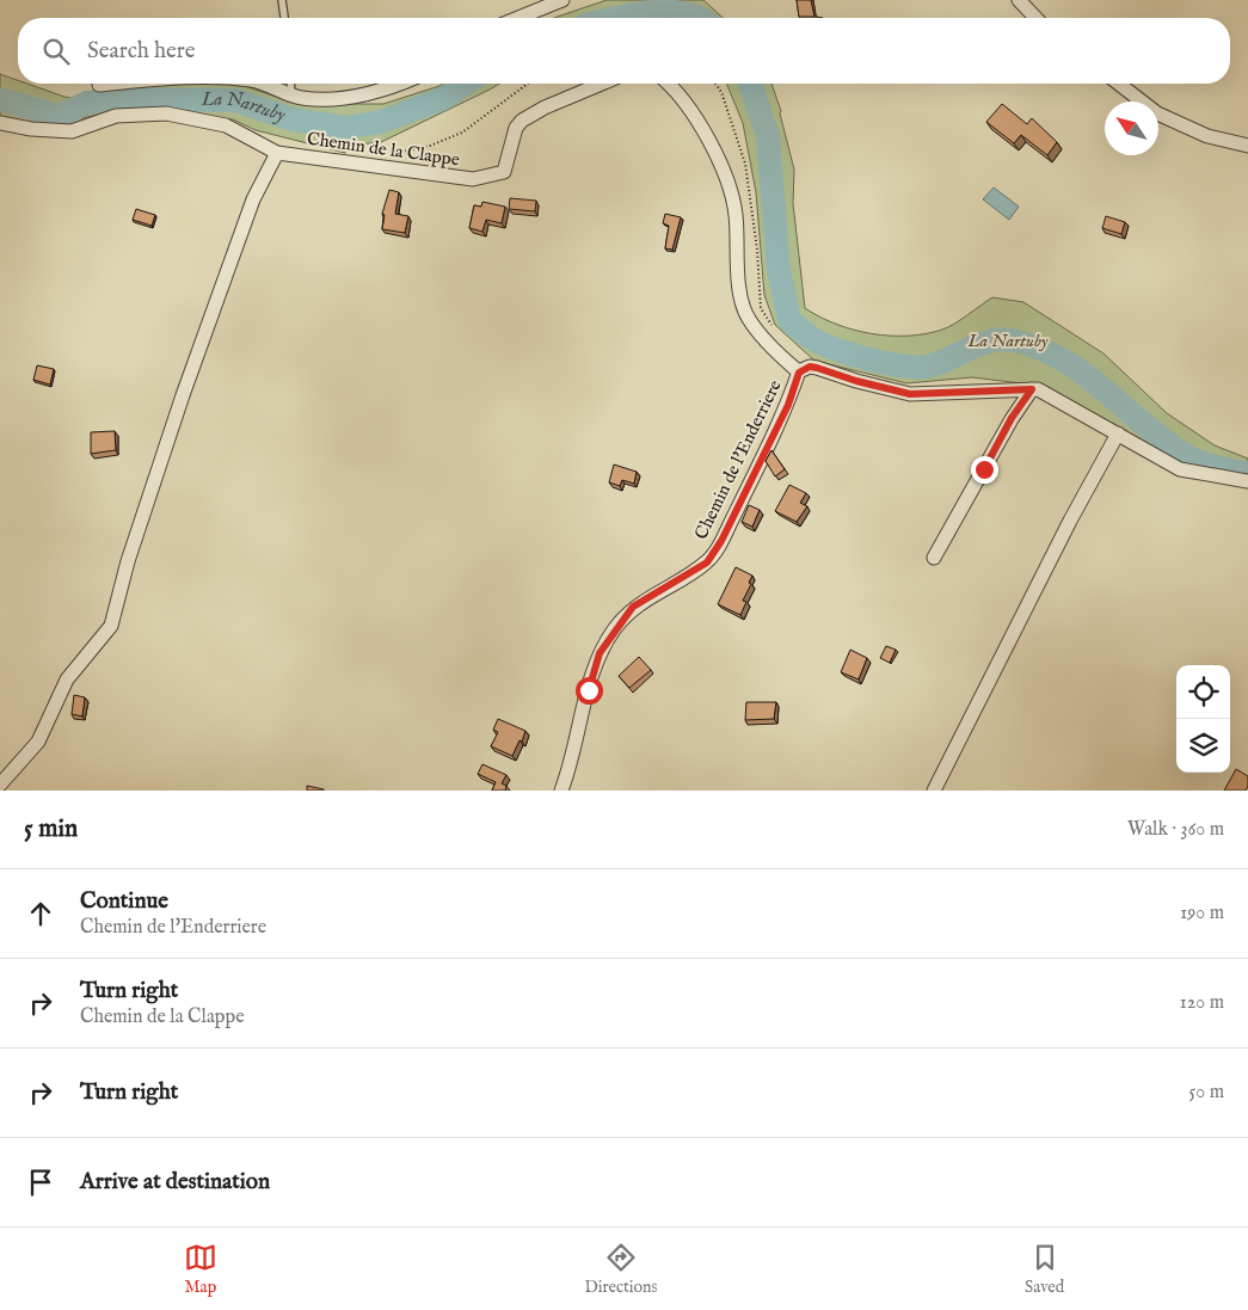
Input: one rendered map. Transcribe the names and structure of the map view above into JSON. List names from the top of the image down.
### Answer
{
  "streets": {
    "street": ["Chemin de la Clappe", "Chemin de l'Enderriere"]
  },
  "water": ["La Nartuby"],
  "parks": ["La Nartuby"],
  "north": "top left",
  "page": {
    "search": "Search here",
    "heading": ["5 min", "Walk · 360 m"],
    "list": [
      ["Continue", "Chemin de l'Enderriere", "190 m"],
      ["Turn right", "Chemin de la Clappe", "120 m"],
      ["Turn right", "50 m"],
      "Arrive at destination"
    ],
    "nav": ["Map", "Directions", "Saved"]
  }
}
